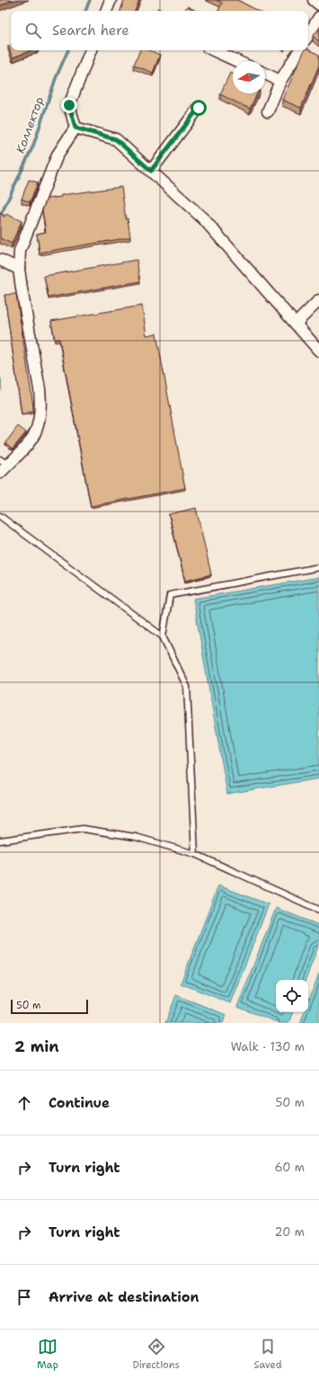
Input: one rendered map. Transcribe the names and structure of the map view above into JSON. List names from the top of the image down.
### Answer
{
  "water": ["Коллектор"],
  "scale_bar": "50 m",
  "north": "left",
  "page": {
    "search": "Search here",
    "scale": "50 m",
    "heading": ["2 min", "Walk · 130 m"],
    "list": [
      ["Continue", "50 m"],
      ["Turn right", "60 m"],
      ["Turn right", "20 m"],
      "Arrive at destination"
    ],
    "nav": ["Map", "Directions", "Saved"]
  }
}
